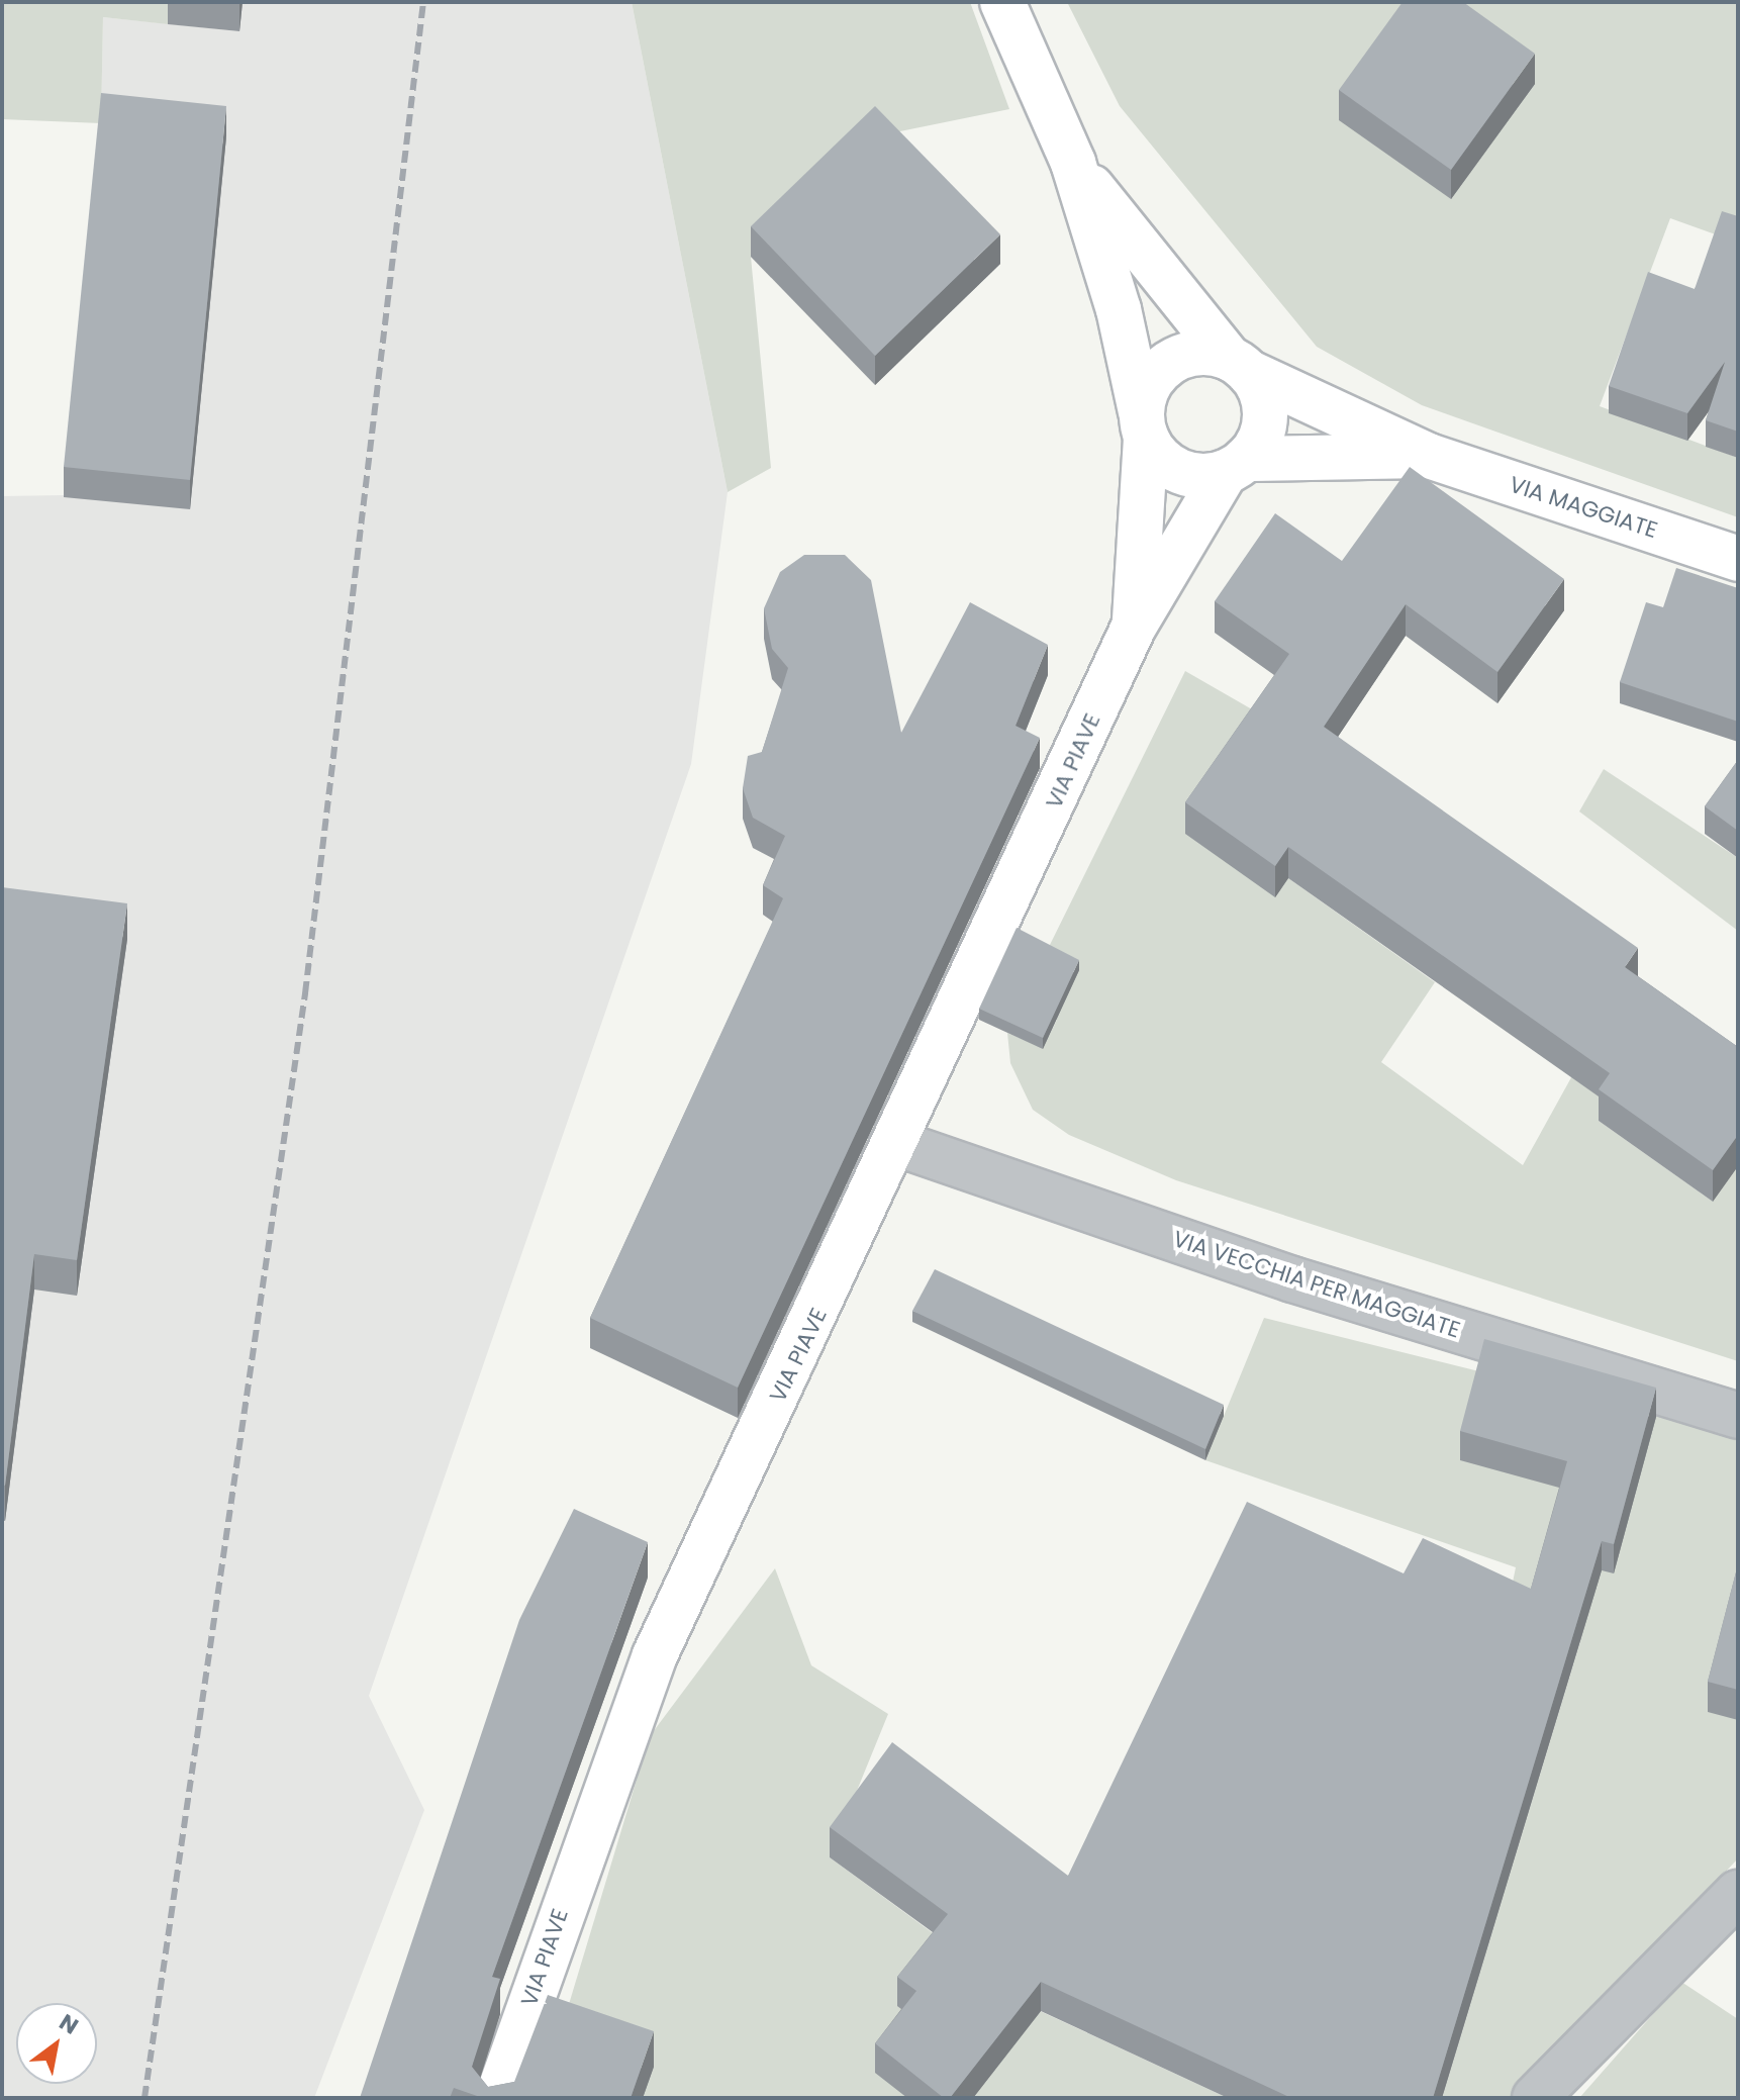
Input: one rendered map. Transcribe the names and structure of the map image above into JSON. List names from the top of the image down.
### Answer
{
  "streets": {
    "main road": ["VIA MAGGIATE", "VIA PIAVE"],
    "street": ["VIA VECCHIA PER MAGGIATE"]
  },
  "crossings": [
    ["VIA MAGGIATE", "VIA PIAVE"],
    ["VIA PIAVE", "VIA VECCHIA PER MAGGIATE"]
  ],
  "north": "top right"
}
